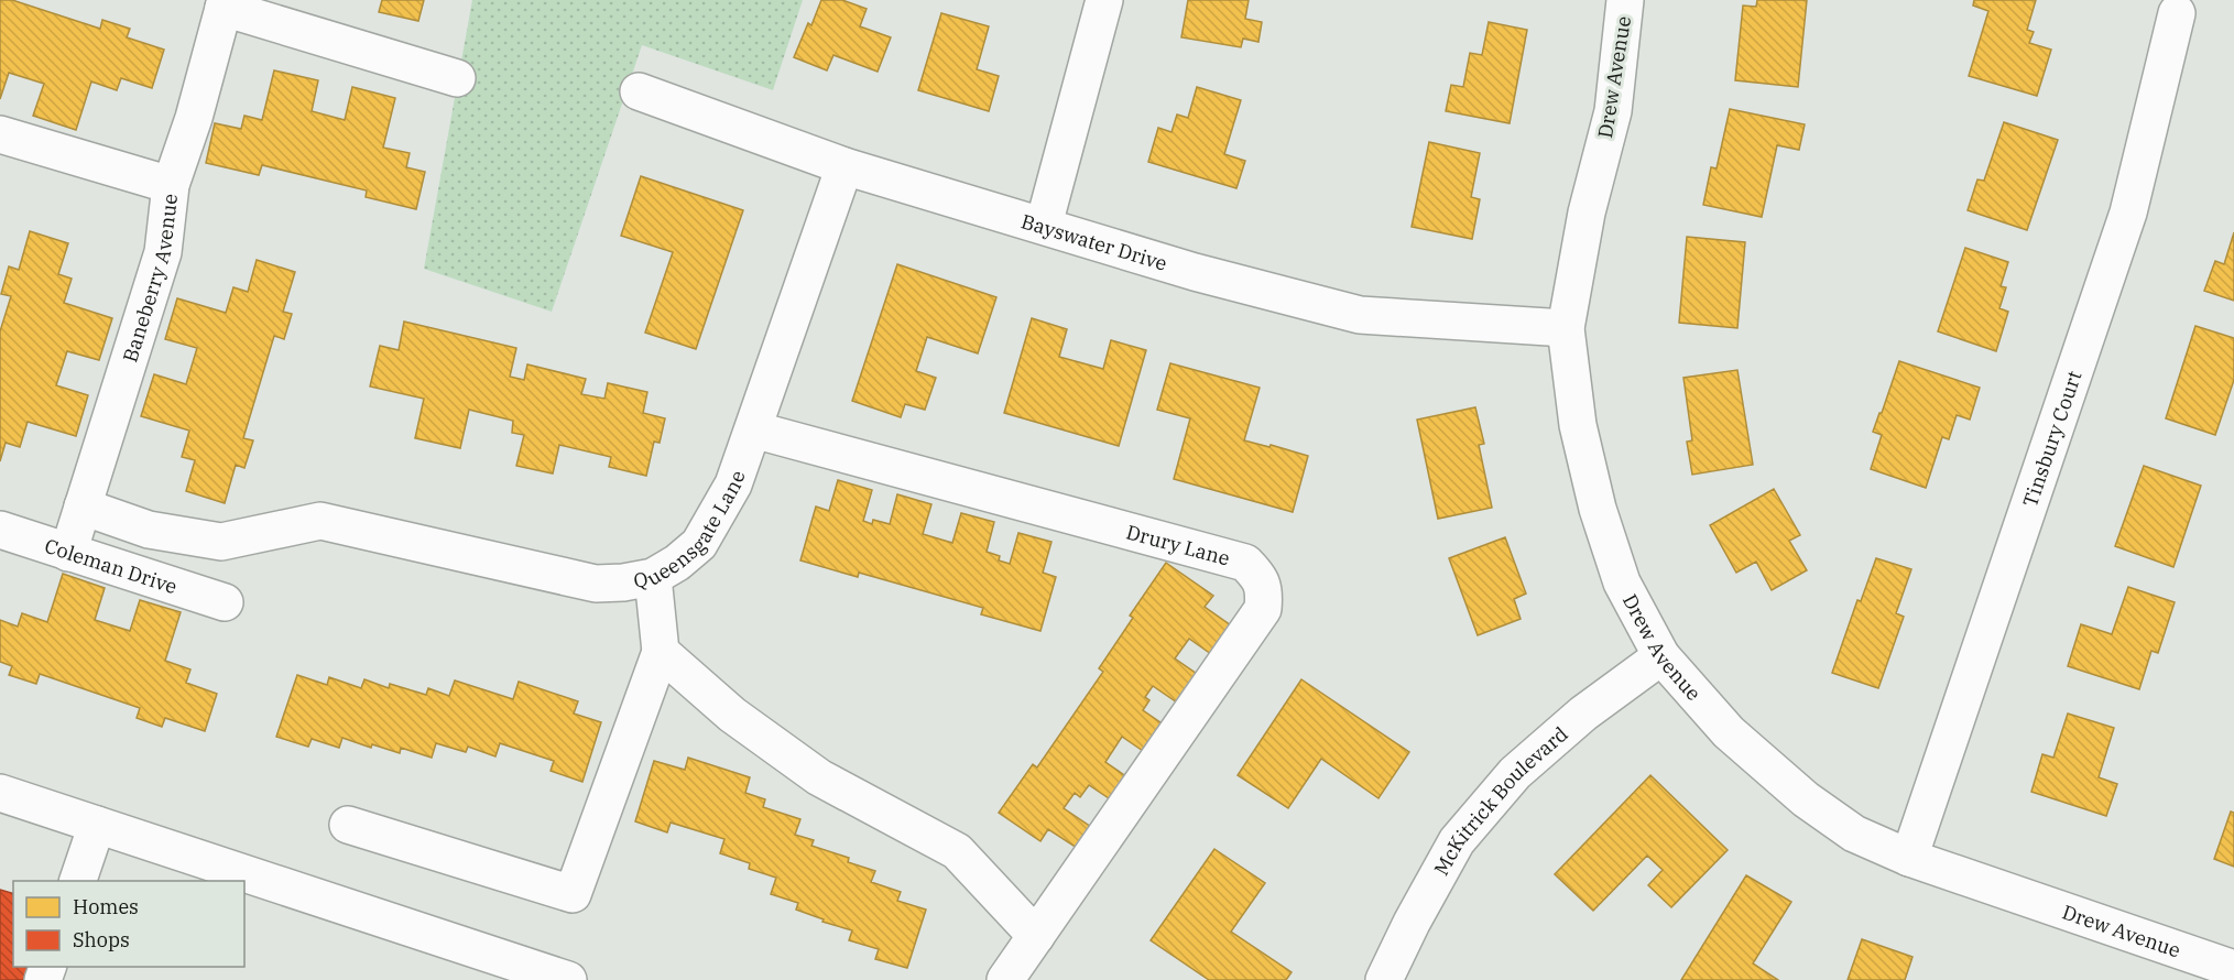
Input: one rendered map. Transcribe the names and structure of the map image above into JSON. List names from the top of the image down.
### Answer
{
  "streets": {
    "street": [
      "Drew Avenue",
      "Bayswater Drive",
      "Baneberry Avenue",
      "Tinsbury Court",
      "Queensgate Lane",
      "Drury Lane",
      "Coleman Drive",
      "McKitrick Boulevard"
    ]
  },
  "crossings": [
    ["Drew Avenue", "Bayswater Drive"],
    ["Drew Avenue", "Tinsbury Court"],
    ["Drew Avenue", "McKitrick Boulevard"],
    ["Bayswater Drive", "Queensgate Lane"],
    ["Baneberry Avenue", "Queensgate Lane"],
    ["Baneberry Avenue", "Coleman Drive"],
    ["Queensgate Lane", "Drury Lane"]
  ],
  "legend": ["Homes", "Shops"]
}
